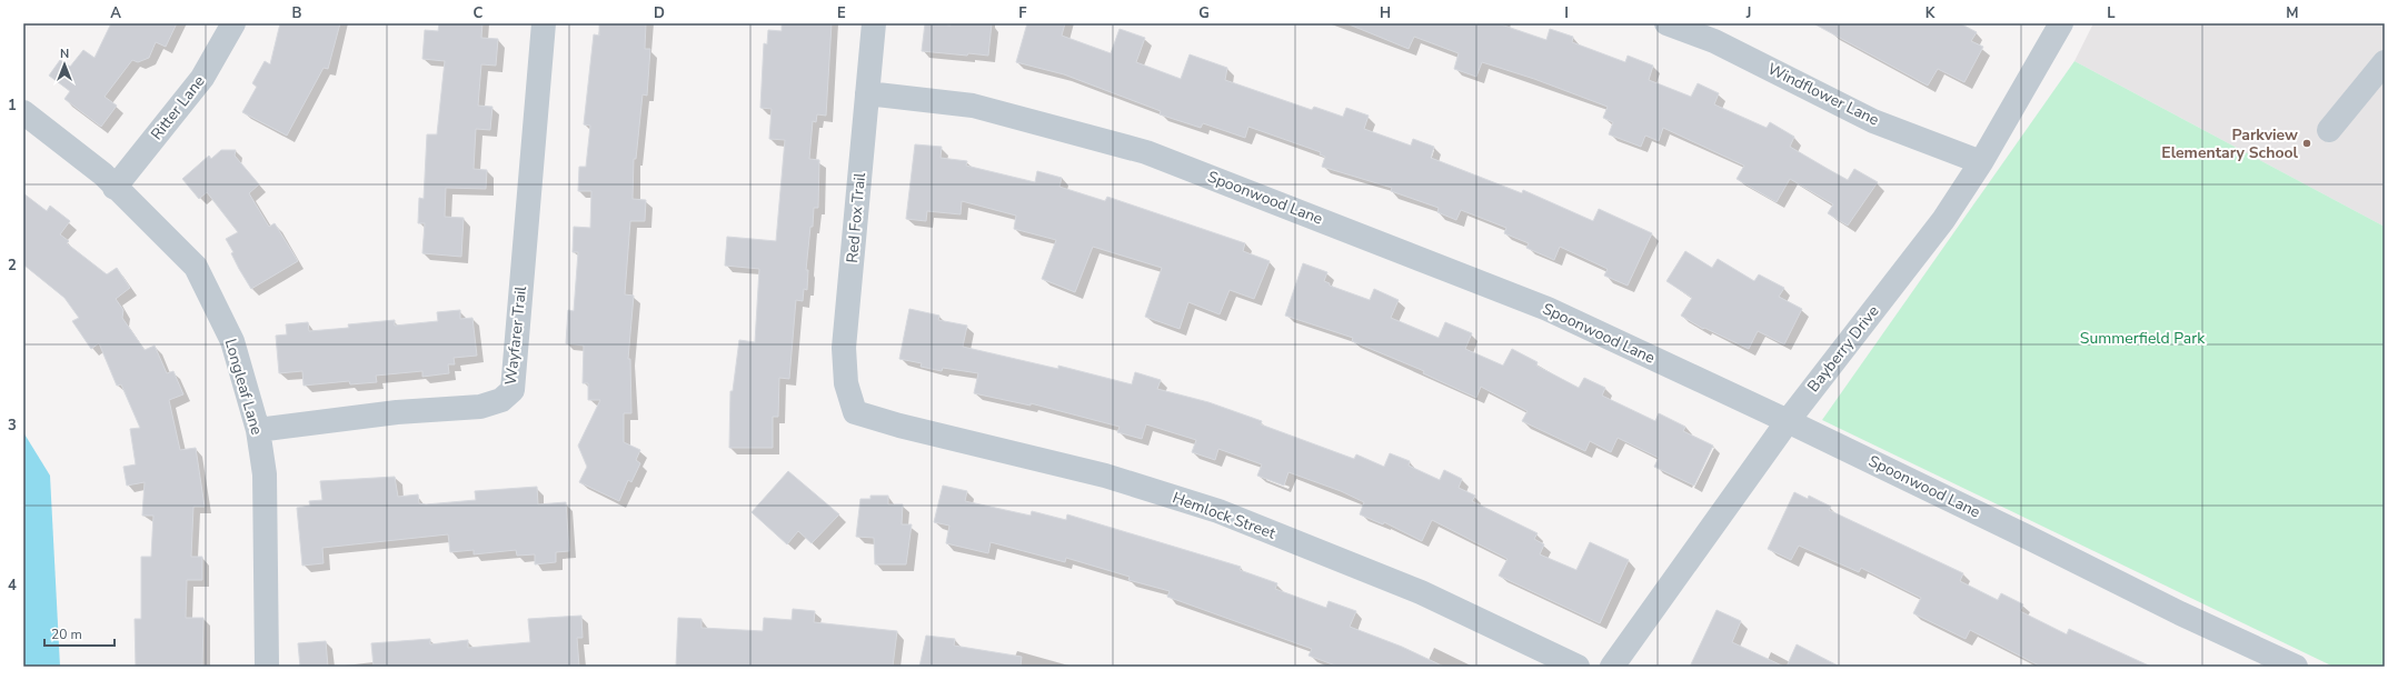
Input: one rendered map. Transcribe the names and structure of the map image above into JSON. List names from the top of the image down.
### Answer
{
  "streets": {
    "street": [
      "Windflower Lane",
      "Ritter Lane",
      "Spoonwood Lane",
      "Red Fox Trail",
      "Wayfarer Trail",
      "Bayberry Drive",
      "Longleaf Lane",
      "Hemlock Street"
    ]
  },
  "crossings": [
    ["Windflower Lane", "Bayberry Drive"],
    ["Ritter Lane", "Longleaf Lane"],
    ["Spoonwood Lane", "Red Fox Trail"],
    ["Spoonwood Lane", "Bayberry Drive"],
    ["Red Fox Trail", "Hemlock Street"],
    ["Wayfarer Trail", "Longleaf Lane"]
  ],
  "parks": ["Summerfield Park"],
  "places": ["Parkview Elementary School"],
  "scale_bar": "20 m",
  "north": "top",
  "grid": {
    "columns": [
      "A",
      "B",
      "C",
      "D",
      "E",
      "F",
      "G",
      "H",
      "I",
      "J",
      "K",
      "L",
      "M"
    ],
    "rows": [
      "1",
      "2",
      "3",
      "4"
    ]
  }
}
